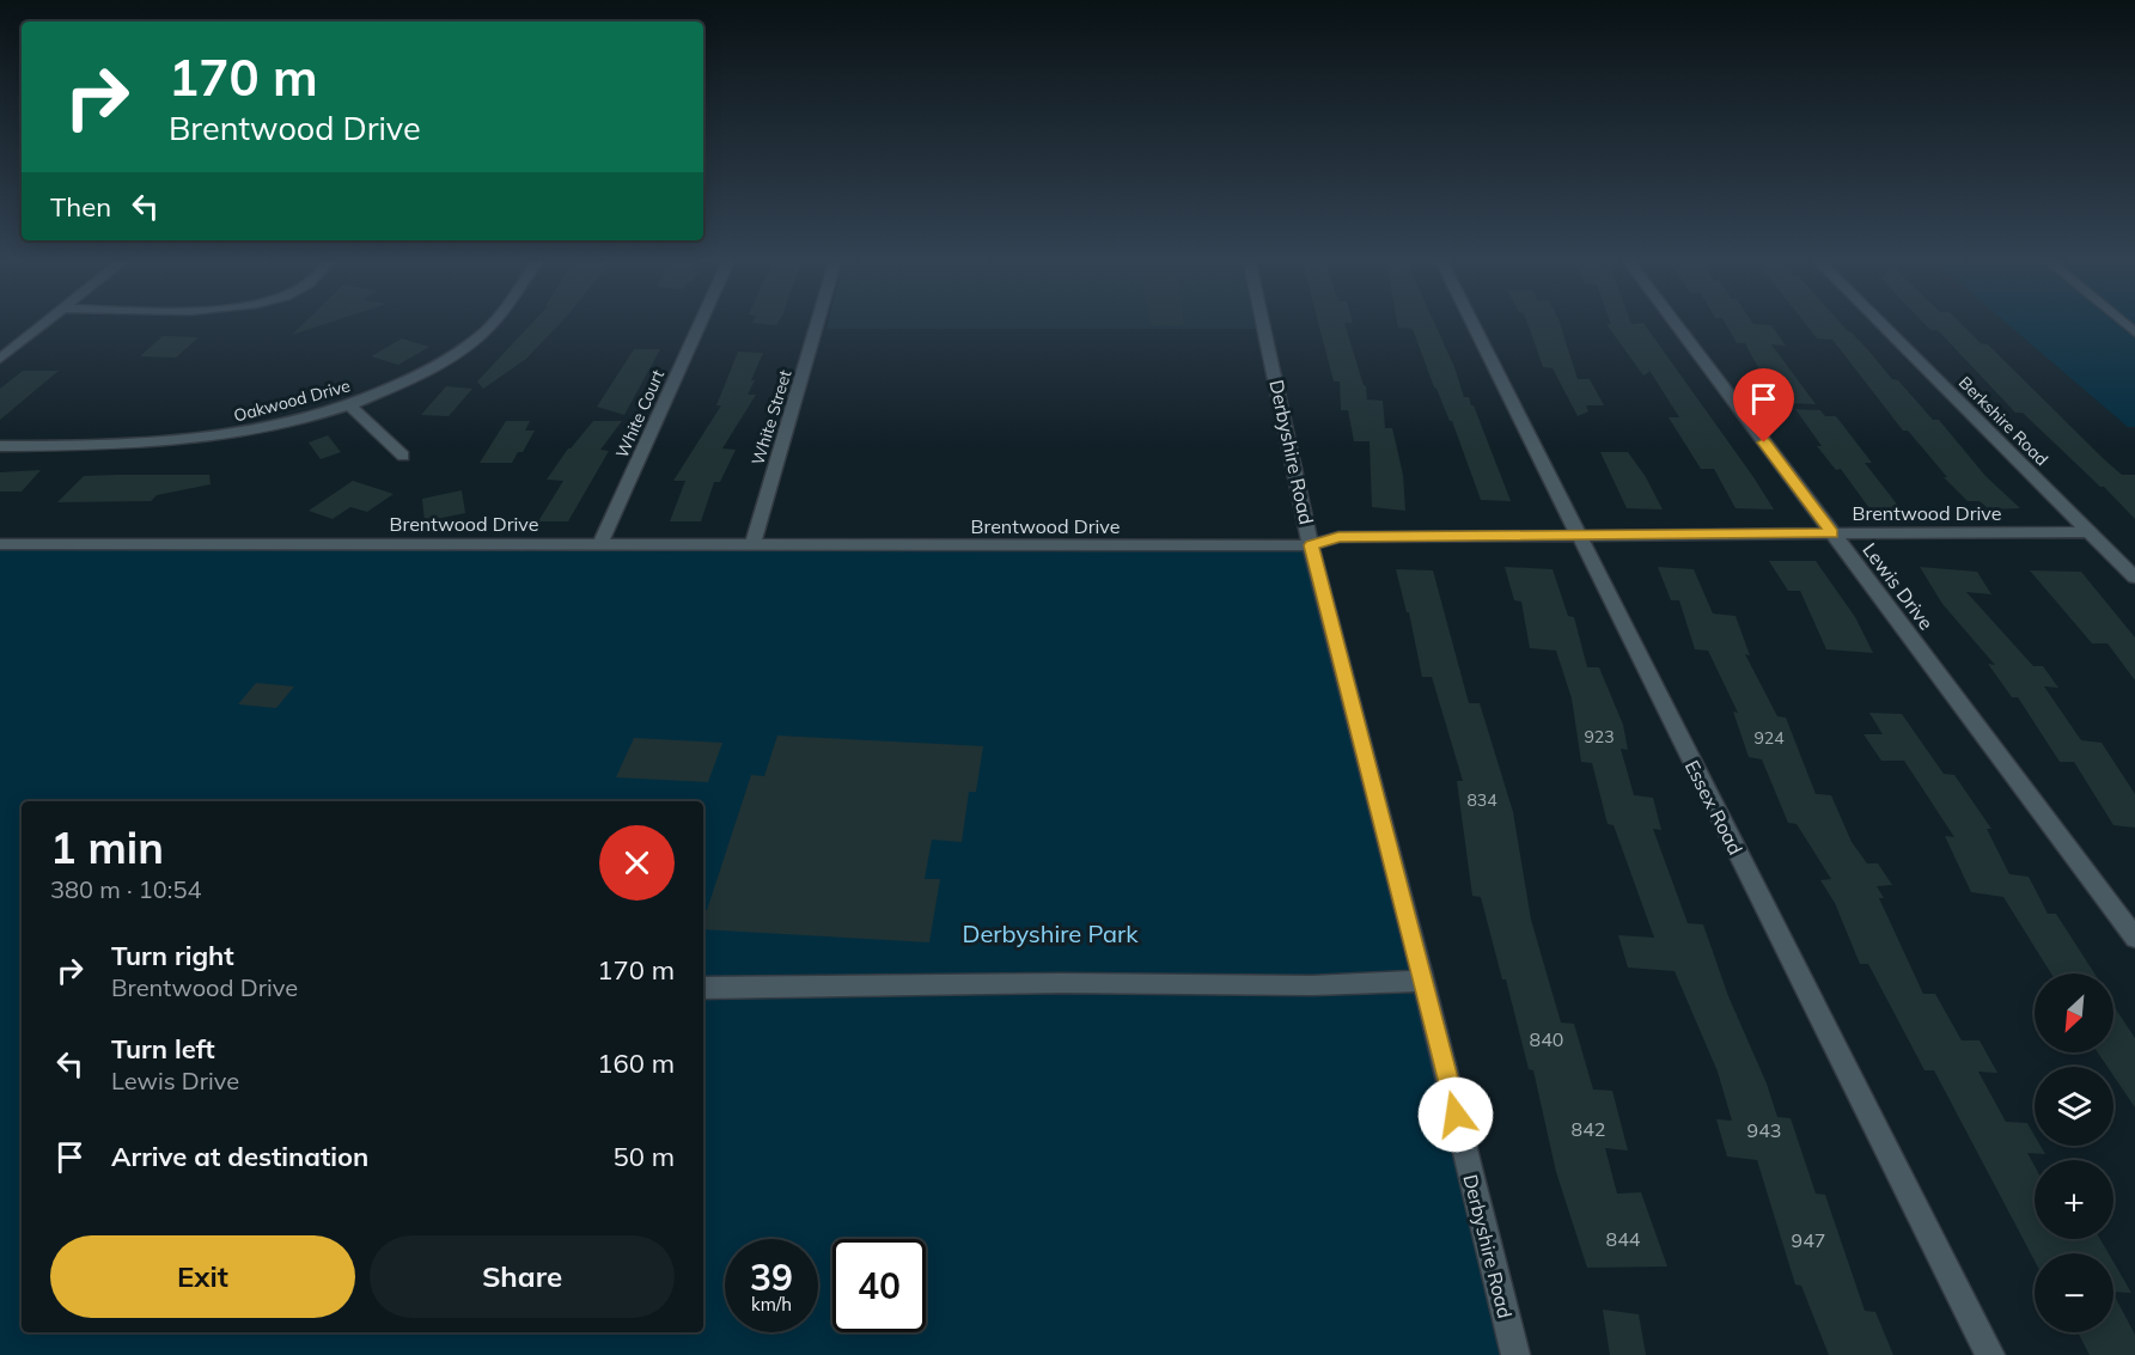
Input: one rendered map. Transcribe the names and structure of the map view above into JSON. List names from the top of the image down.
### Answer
{
  "streets": {
    "street": [
      "Oakwood Drive",
      "White Court",
      "White Street",
      "Berkshire Road",
      "Derbyshire Road",
      "Brentwood Drive",
      "Lewis Drive",
      "Essex Road"
    ]
  },
  "crossings": [
    ["White Court", "Brentwood Drive"],
    ["White Street", "Brentwood Drive"],
    ["Berkshire Road", "Brentwood Drive"],
    ["Derbyshire Road", "Brentwood Drive"],
    ["Brentwood Drive", "Lewis Drive"],
    ["Brentwood Drive", "Essex Road"]
  ],
  "parks": ["Derbyshire Park"],
  "house_numbers": [
    "923",
    "924",
    "834",
    "840",
    "842",
    "943",
    "844",
    "947"
  ],
  "north": "bottom left",
  "page": {
    "turn": ["170 m", "Brentwood Drive"],
    "then": "Then",
    "heading": ["1 min", "380 m · 10:54"],
    "list": [
      {
        "name": "Turn right",
        "note": "Brentwood Drive",
        "value": "170 m"
      },
      {
        "name": "Turn left",
        "note": "Lewis Drive",
        "value": "160 m"
      },
      {
        "name": "Arrive at destination",
        "value": "50 m"
      }
    ],
    "map_buttons": ["+", "−"],
    "buttons": ["Exit", "Share"],
    "speed": "39 km/h",
    "limit": "40"
  }
}
